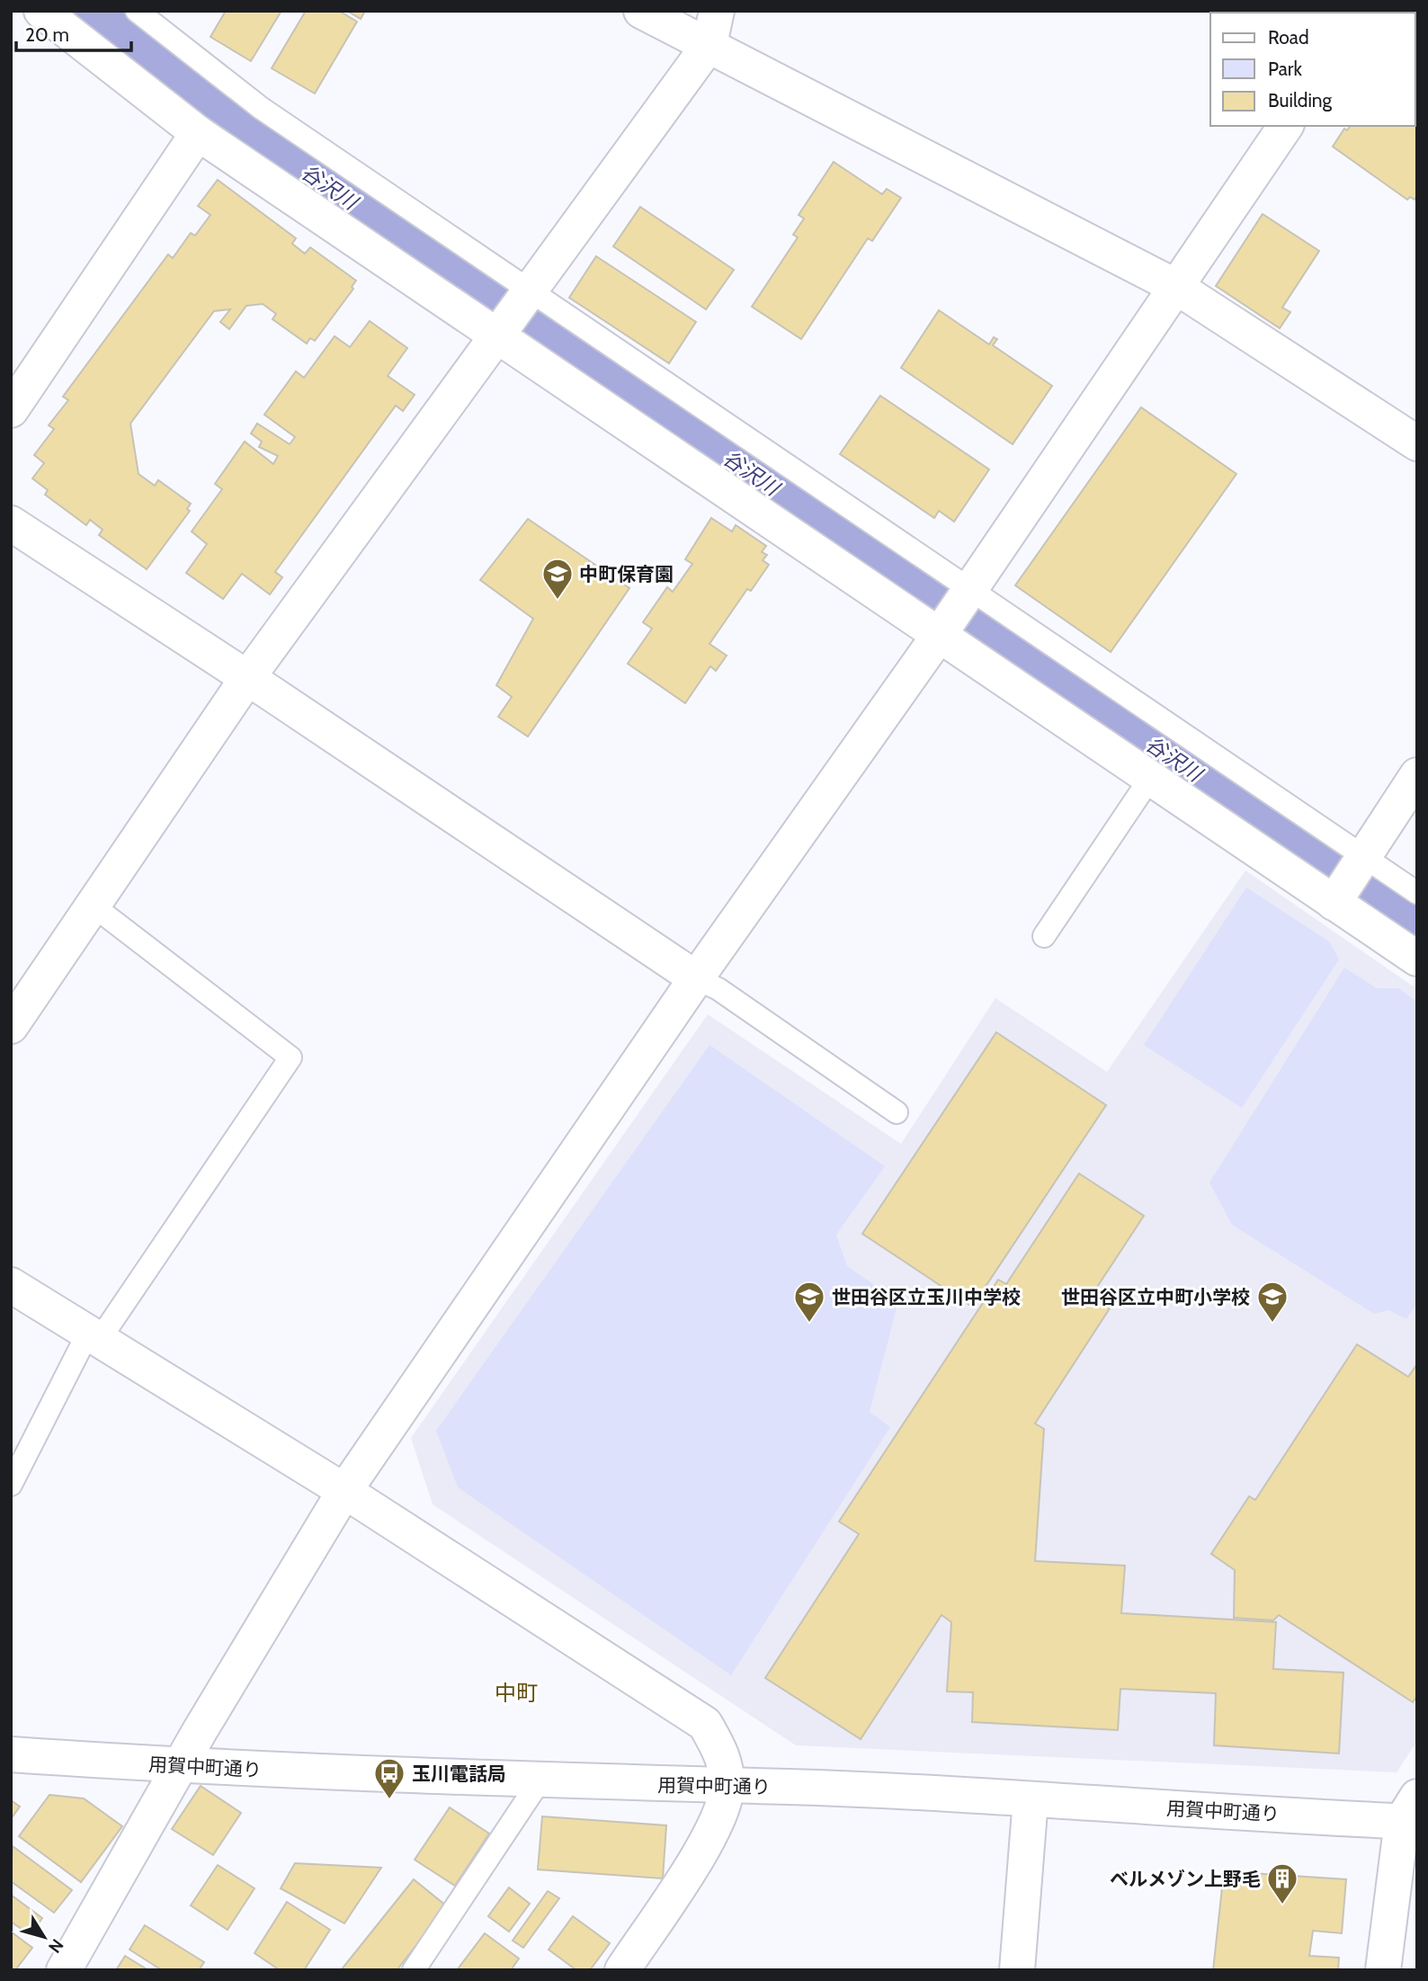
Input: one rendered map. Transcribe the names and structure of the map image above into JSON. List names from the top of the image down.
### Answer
{
  "streets": {
    "street": ["用賀中町通り"]
  },
  "districts": ["中町"],
  "water": ["谷沢川"],
  "places": {
    "school or university": ["中町保育園", "世田谷区立玉川中学校", "世田谷区立中町小学校"],
    "bus stop": ["玉川電話局"],
    "building": ["ベルメゾン上野毛"]
  },
  "legend": ["Road", "Park", "Building"],
  "scale_bar": "20 m",
  "north": "bottom right"
}
